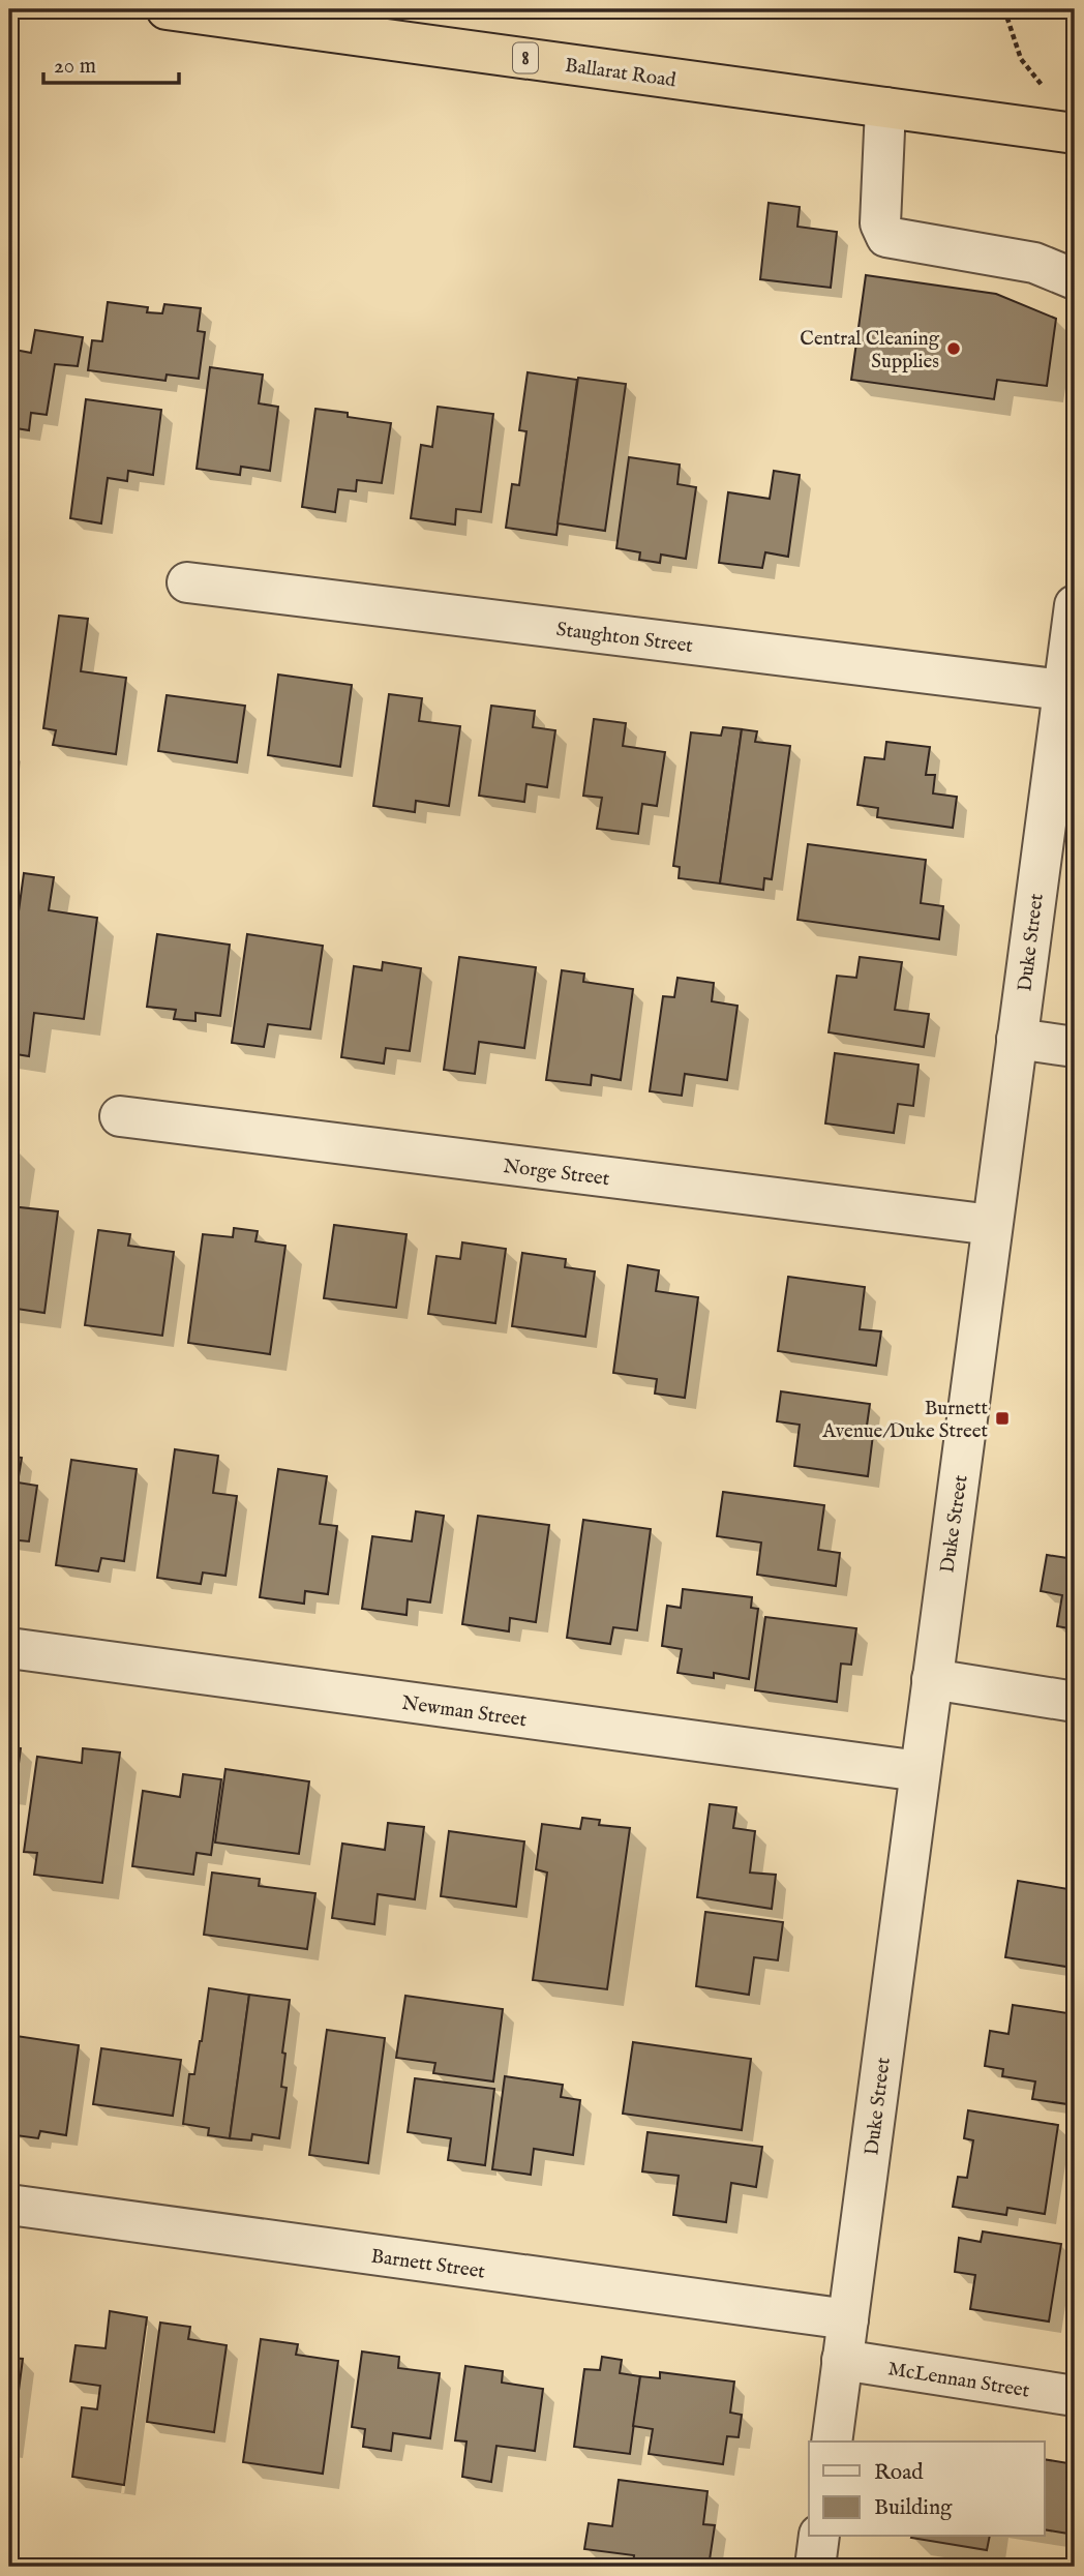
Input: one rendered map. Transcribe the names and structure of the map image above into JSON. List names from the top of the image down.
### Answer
{
  "streets": {
    "highway": ["8", "Ballarat Road"],
    "street": [
      "Staughton Street",
      "Duke Street",
      "Norge Street",
      "Newman Street",
      "Barnett Street",
      "McLennan Street"
    ]
  },
  "crossings": [
    ["Staughton Street", "Duke Street"],
    ["Duke Street", "Norge Street"],
    ["Duke Street", "Newman Street"],
    ["Duke Street", "Barnett Street"],
    ["Duke Street", "McLennan Street"]
  ],
  "places": {
    "other": ["Central Cleaning Supplies"],
    "transit": ["Burnett Avenue/Duke Street"]
  },
  "legend": ["Road", "Building"],
  "scale_bar": "20 m"
}
